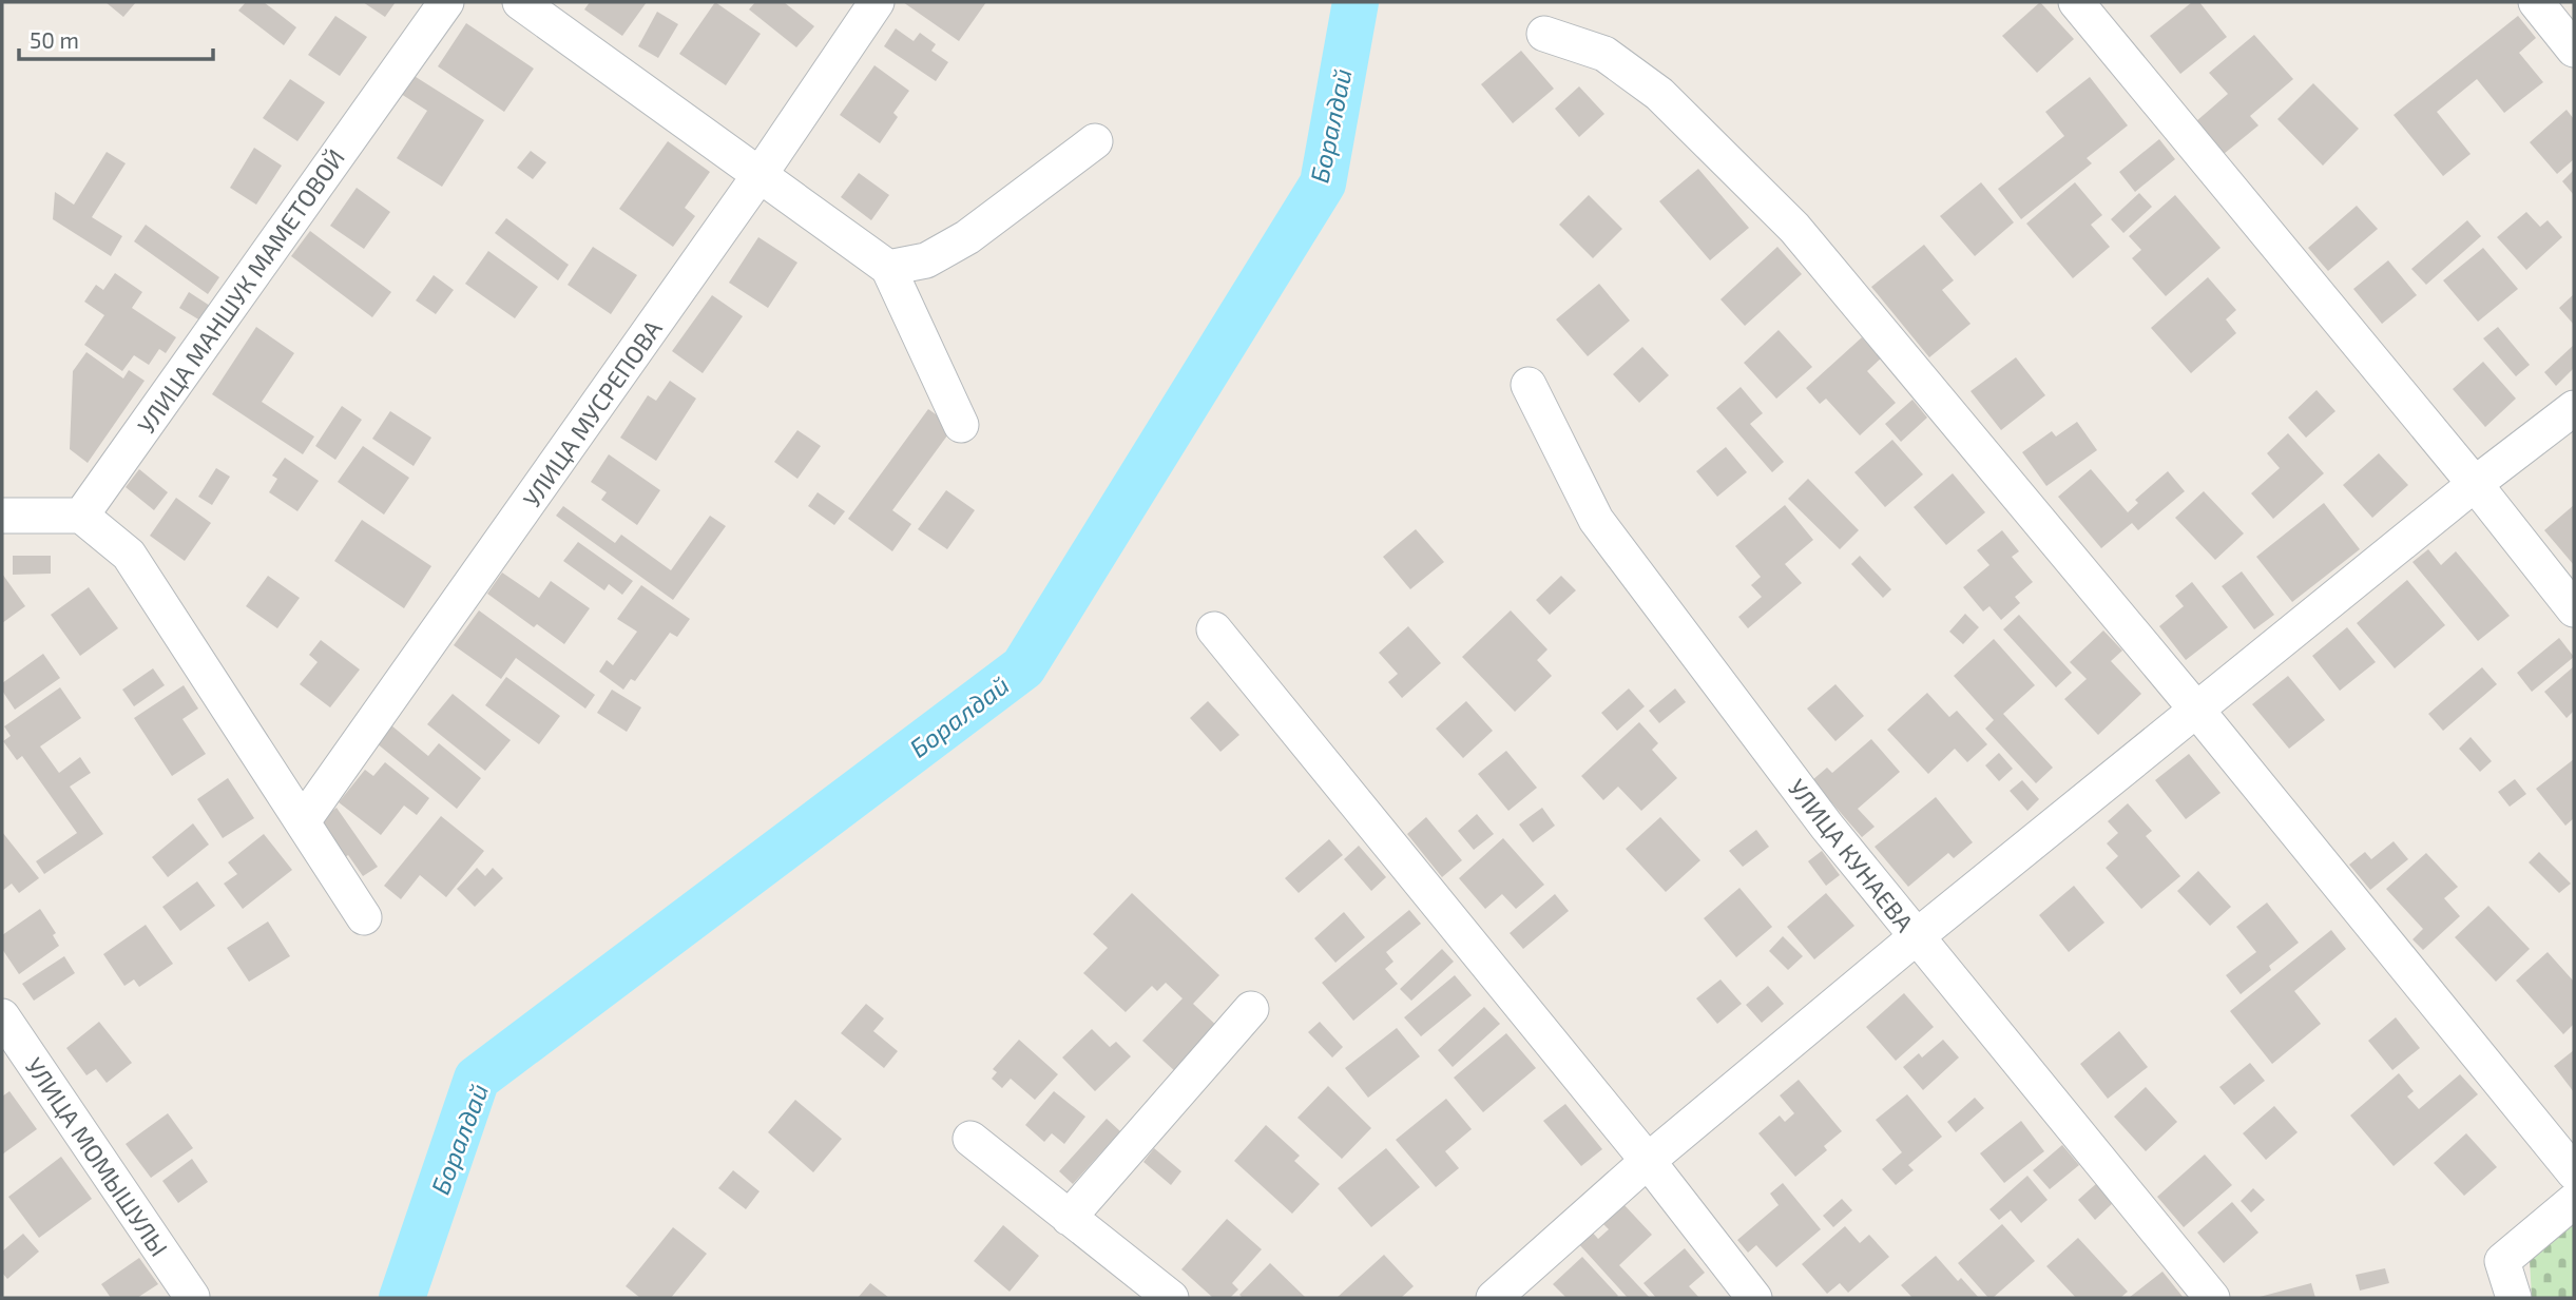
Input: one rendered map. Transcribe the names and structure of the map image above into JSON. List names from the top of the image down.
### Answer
{
  "streets": {
    "street": [
      "УЛИЦА МАНШУК МАМЕТОВОЙ",
      "УЛИЦА МУСРЕПОВА",
      "УЛИЦА КУНАЕВА",
      "УЛИЦА МОМЫШУЛЫ"
    ]
  },
  "water": ["Боралдай"],
  "scale_bar": "50 m"
}
